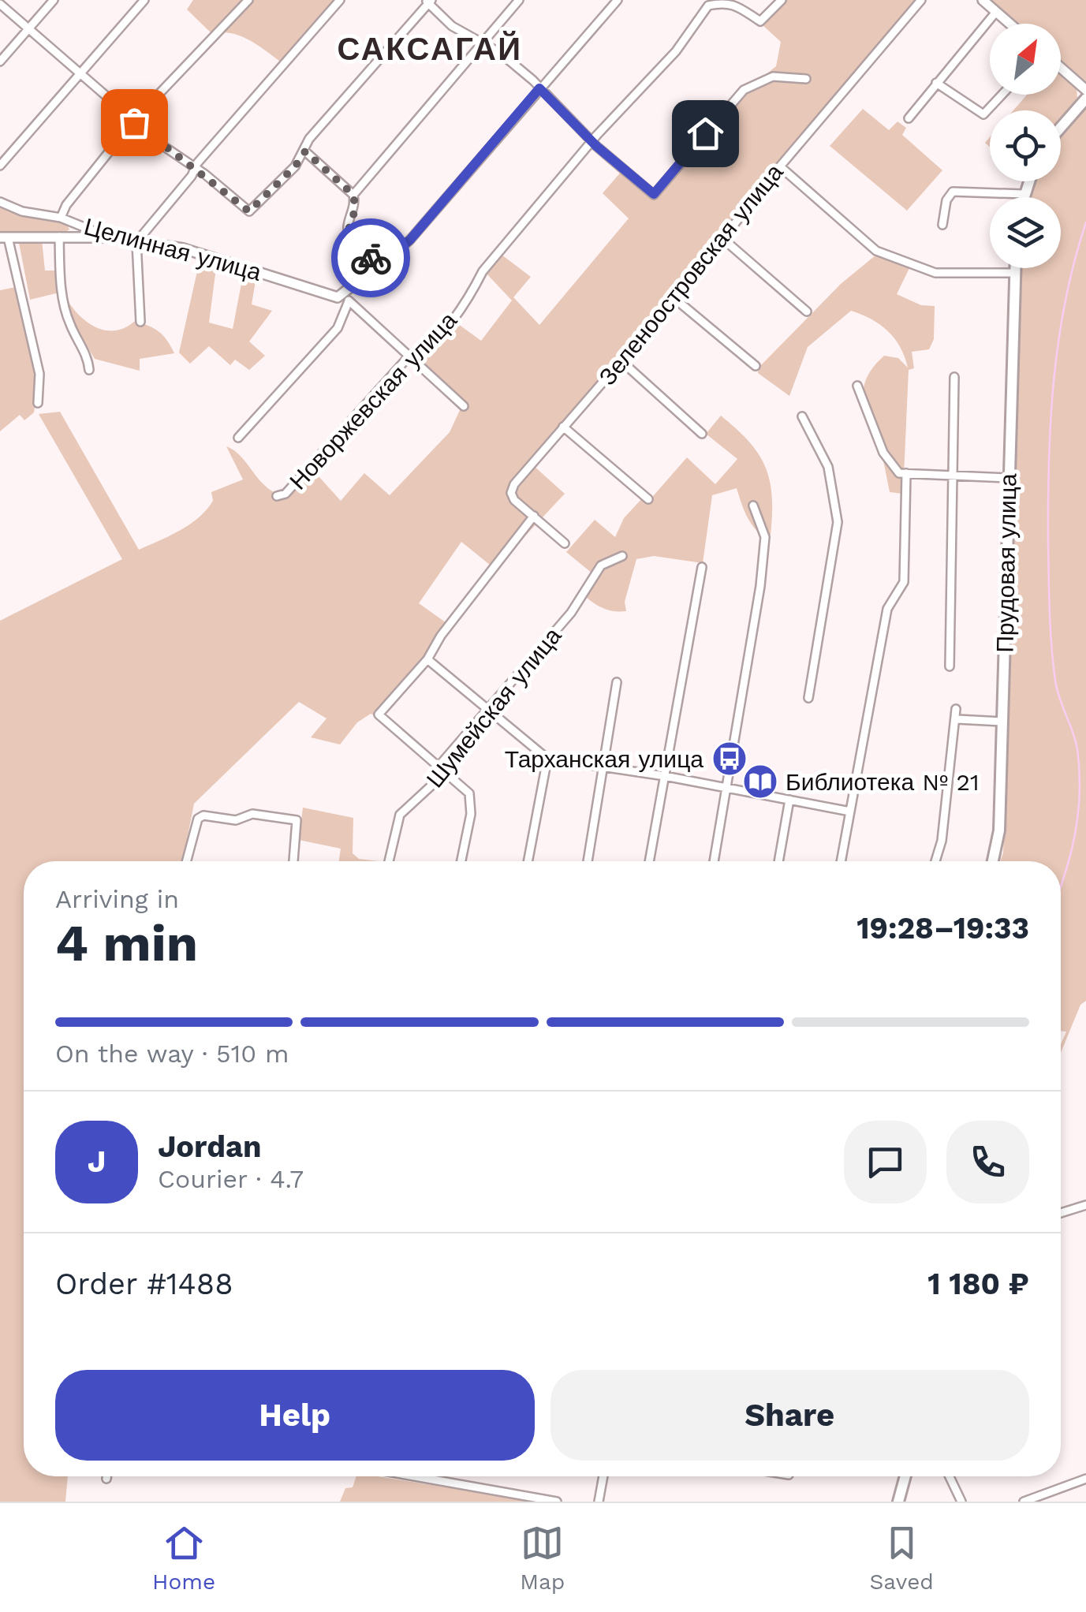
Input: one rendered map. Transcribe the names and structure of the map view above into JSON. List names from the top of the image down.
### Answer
{
  "streets": {
    "main road": ["Прудовая улица"],
    "street": [
      "Целинная улица",
      "Зеленоостровская улица",
      "Новоржевская улица",
      "Шумейская улица"
    ]
  },
  "districts": ["САКСАГАЙ"],
  "places": {
    "bus stop": ["Тарханская улица"],
    "library": ["Библиотека № 21"]
  },
  "north": "top right",
  "page": {
    "heading": ["4 min", "Arriving in", "19:28–19:33"],
    "panel": [
      "Jordan",
      "Courier · 4.7",
      "Order #1488",
      "1 180 ₽"
    ],
    "bar": "On the way · 510 m",
    "round": "J",
    "buttons": ["Help", "Share"],
    "tabs": ["Home", "Map", "Saved"]
  }
}
